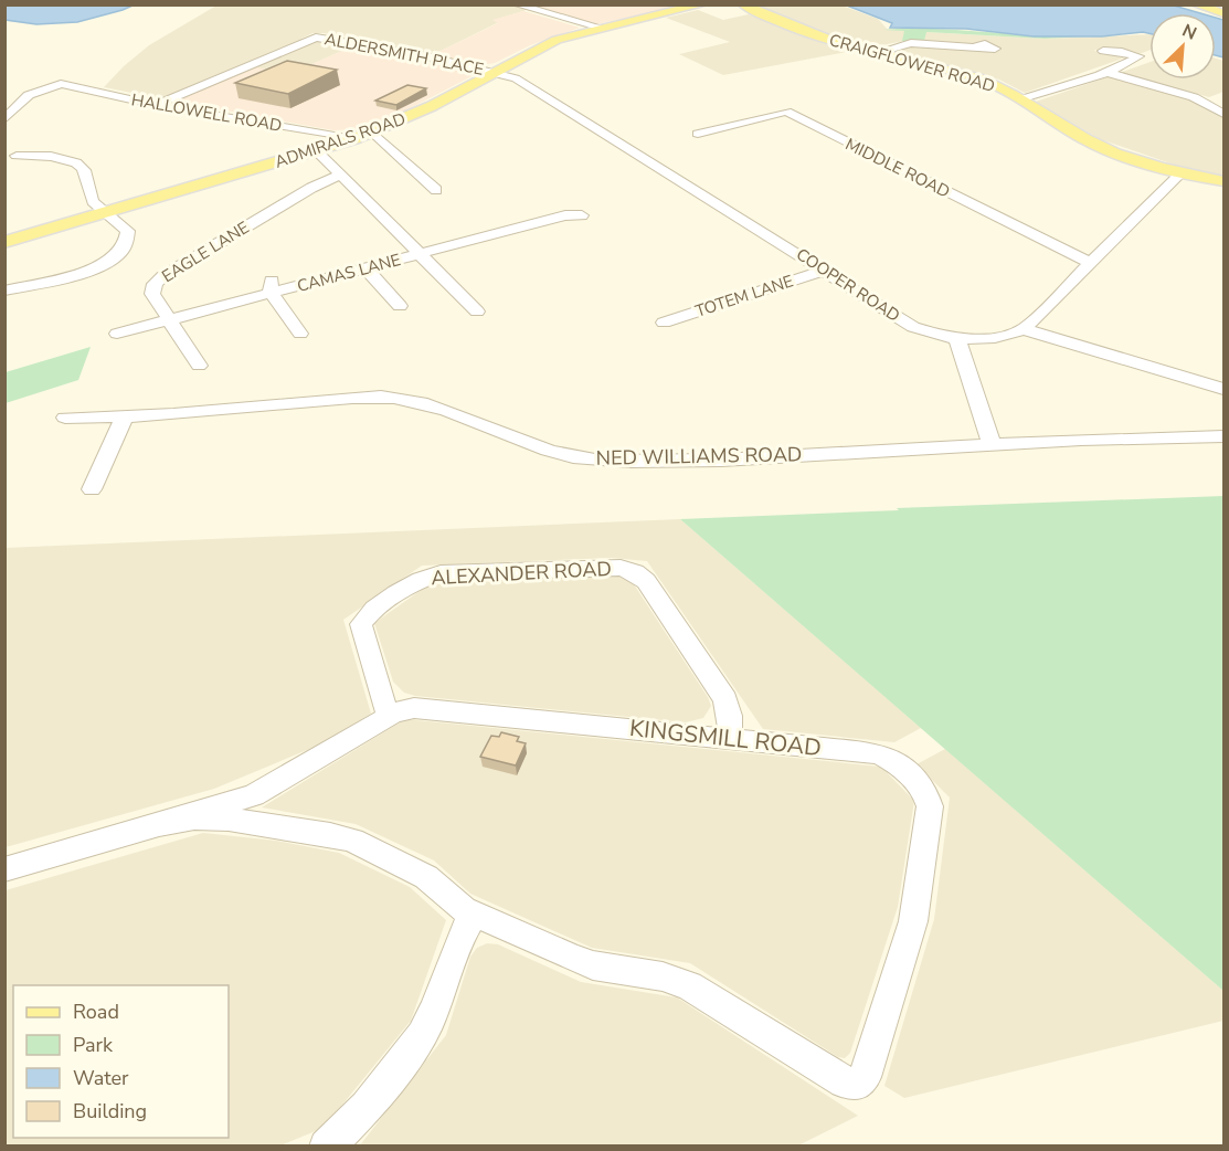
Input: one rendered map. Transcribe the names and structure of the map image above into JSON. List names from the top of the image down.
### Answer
{
  "streets": {
    "main road": ["CRAIGFLOWER ROAD", "ADMIRALS ROAD"],
    "street": [
      "ALDERSMITH PLACE",
      "HALLOWELL ROAD",
      "MIDDLE ROAD",
      "EAGLE LANE",
      "CAMAS LANE",
      "COOPER ROAD",
      "TOTEM LANE",
      "NED WILLIAMS ROAD",
      "ALEXANDER ROAD",
      "KINGSMILL ROAD"
    ]
  },
  "crossings": [
    ["ALDERSMITH PLACE", "HALLOWELL ROAD"],
    ["ALDERSMITH PLACE", "ADMIRALS ROAD"],
    ["ALDERSMITH PLACE", "COOPER ROAD"],
    ["CRAIGFLOWER ROAD", "COOPER ROAD"],
    ["HALLOWELL ROAD", "ADMIRALS ROAD"],
    ["ADMIRALS ROAD", "COOPER ROAD"],
    ["MIDDLE ROAD", "COOPER ROAD"],
    ["EAGLE LANE", "CAMAS LANE"],
    ["COOPER ROAD", "TOTEM LANE"],
    ["ALEXANDER ROAD", "KINGSMILL ROAD"]
  ],
  "legend": [
    "Road",
    "Park",
    "Water",
    "Building"
  ],
  "north": "top right"
}
